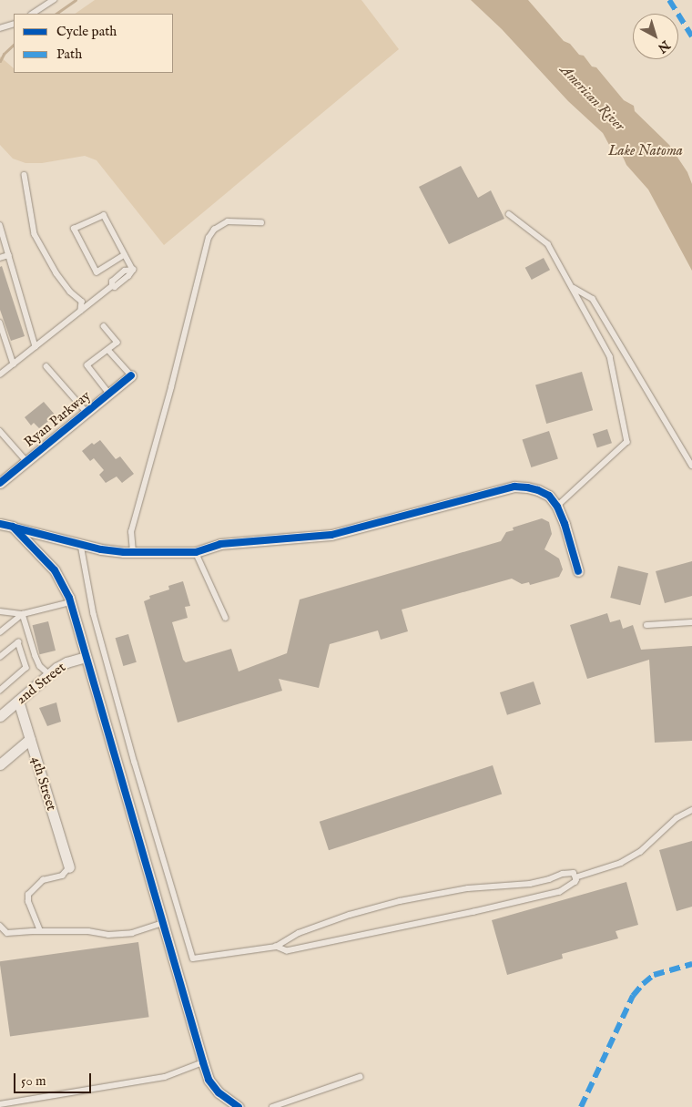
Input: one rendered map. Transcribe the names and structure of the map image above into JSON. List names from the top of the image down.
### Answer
{
  "streets": {
    "street": ["Ryan Parkway", "2nd Street", "4th Street"]
  },
  "crossings": [
    ["2nd Street", "4th Street"]
  ],
  "water": ["American River", "Lake Natoma"],
  "legend": ["Cycle path", "Path"],
  "scale_bar": "50 m",
  "north": "bottom right"
}
